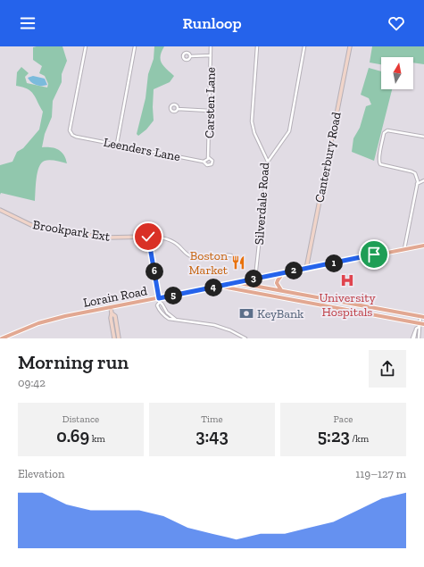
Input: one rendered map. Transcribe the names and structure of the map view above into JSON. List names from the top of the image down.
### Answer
{
  "streets": {
    "main road": ["Lorain Road"],
    "street": [
      "Carsten Lane",
      "Leenders Lane",
      "Canterbury Road",
      "Silverdale Road",
      "Brookpark Ext"
    ]
  },
  "crossings": [
    ["Carsten Lane", "Leenders Lane"],
    ["Canterbury Road", "Lorain Road"],
    ["Silverdale Road", "Lorain Road"]
  ],
  "places": {
    "restaurant": ["Boston Market"],
    "hospital": ["University Hospitals"],
    "bank": ["KeyBank"]
  },
  "north": "top",
  "page": {
    "header": "Runloop",
    "pins": [
      "1",
      "2",
      "6",
      "3",
      "4",
      "5"
    ],
    "heading": ["Morning run", "09:42"],
    "stats": [
      ["Distance", "0.69 km"],
      ["Time", "3:43"],
      ["Pace", "5:23 /km"]
    ],
    "chart": ["Elevation", "119–127 m"]
  }
}
